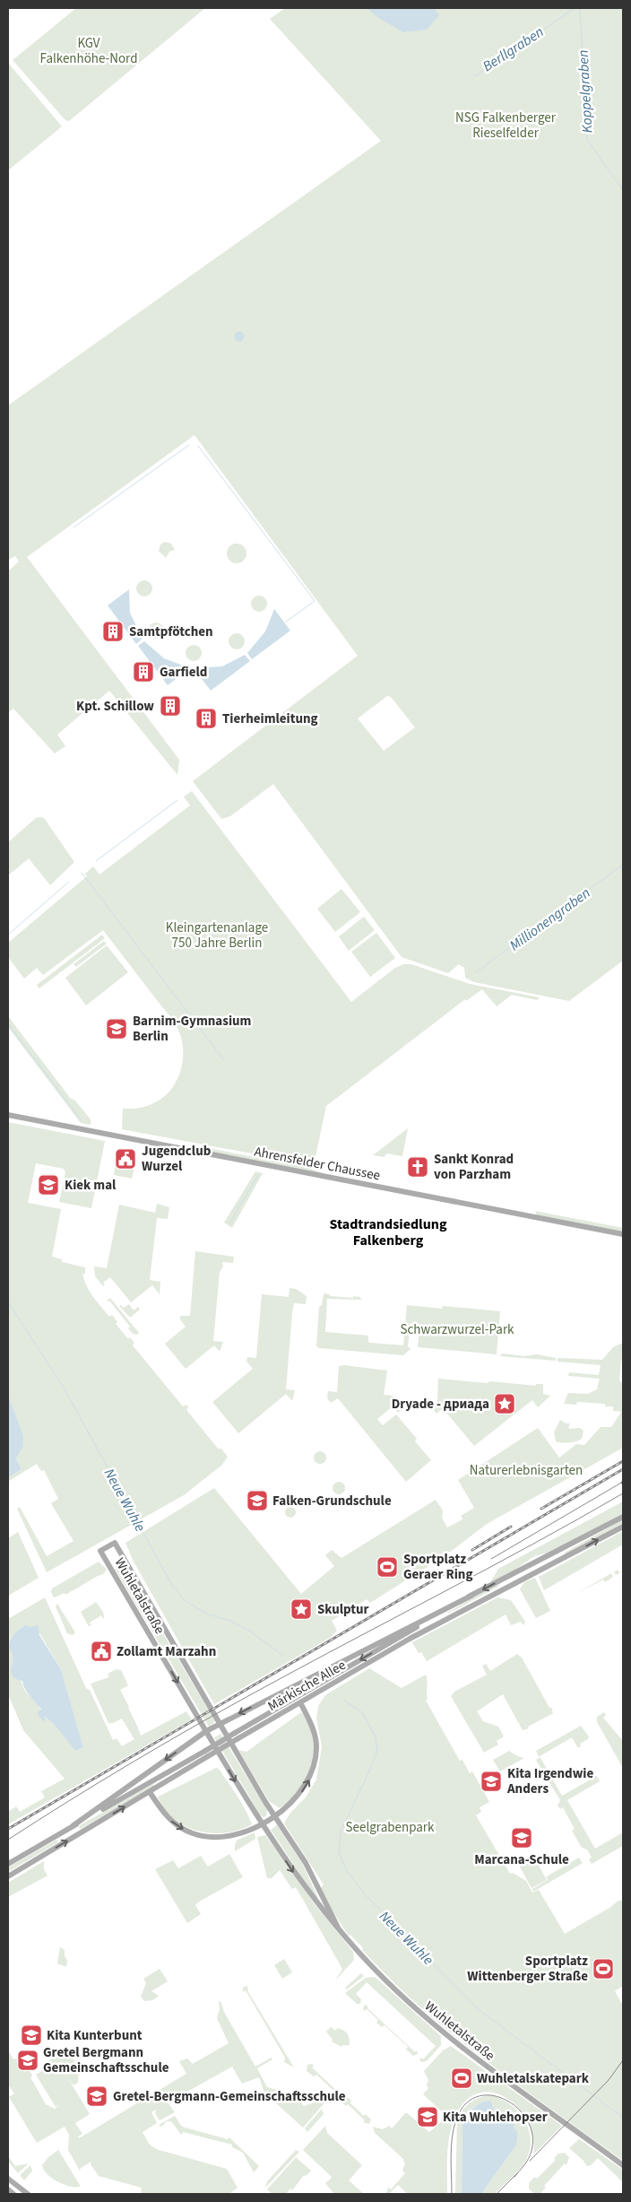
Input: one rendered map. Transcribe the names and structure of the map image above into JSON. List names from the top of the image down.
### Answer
{
  "streets": {
    "main road": ["Ahrensfelder Chaussee", "Wuhletalstraße", "Märkische Allee"]
  },
  "districts": ["Stadtrandsiedlung Falkenberg"],
  "water": [
    "Berllgraben",
    "Koppelgraben",
    "Millionengraben",
    "Neue Wuhle"
  ],
  "parks": [
    "KGV Falkenhöhe-Nord",
    "NSG Falkenberger Rieselfelder",
    "Kleingartenanlage 750 Jahre Berlin",
    "Schwarzwurzel-Park",
    "Naturerlebnisgarten",
    "Seelgrabenpark"
  ],
  "places": {
    "building": [
      "Samtpfötchen",
      "Garfield",
      "Kpt. Schillow",
      "Tierheimleitung"
    ],
    "school or university": [
      "Barnim-Gymnasium Berlin",
      "Kiek mal",
      "Falken-Grundschule",
      "Kita Irgendwie Anders",
      "Marcana-Schule",
      "Kita Kunterbunt",
      "Gretel Bergmann Gemeinschaftsschule",
      "Gretel-Bergmann-Gemeinschaftsschule",
      "Kita Wuhlehopser"
    ],
    "public building": ["Jugendclub Wurzel", "Zollamt Marzahn"],
    "church": ["Sankt Konrad von Parzham"],
    "place": ["Dryade - дриада", "Skulptur"],
    "sports": ["Sportplatz Geraer Ring", "Sportplatz Wittenberger Straße", "Wuhletalskatepark"]
  }
}
